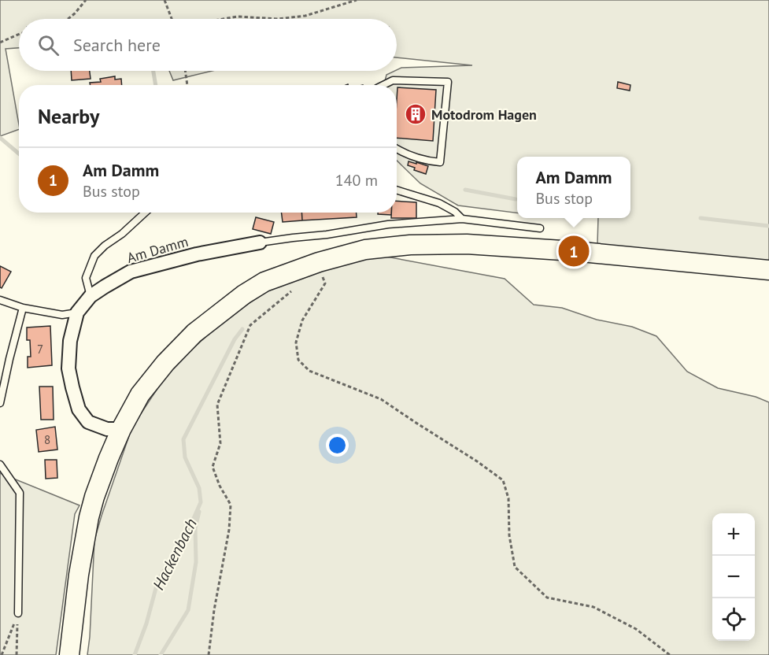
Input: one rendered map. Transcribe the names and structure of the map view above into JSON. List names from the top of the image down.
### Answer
{
  "streets": {
    "street": ["Am Damm"]
  },
  "water": ["Hackenbach"],
  "places": {
    "building": ["Motodrom Hagen"]
  },
  "house_numbers": ["7", "8"],
  "page": {
    "search": "Search here",
    "heading": "Nearby",
    "list": [
      {
        "mark": "1",
        "name": "Am Damm",
        "note": "Bus stop",
        "value": "140 m"
      }
    ],
    "popup": ["Am Damm", "Bus stop"],
    "pins": "1",
    "map_buttons": ["+", "−"]
  }
}
